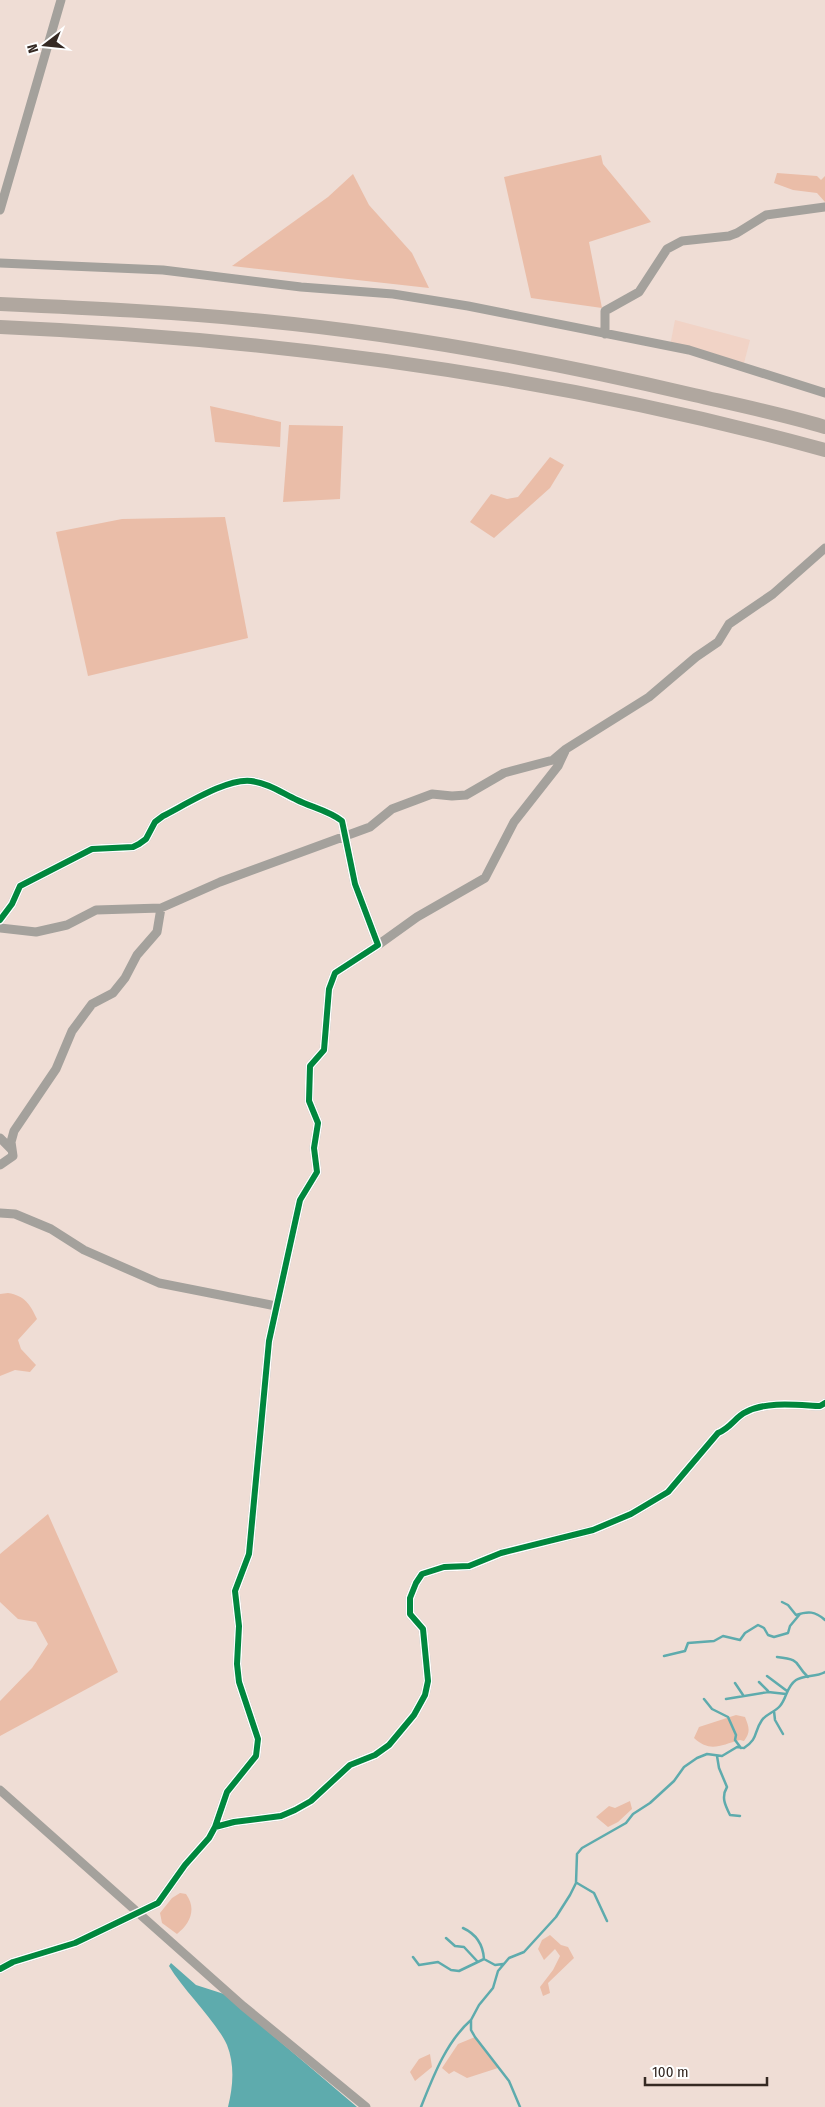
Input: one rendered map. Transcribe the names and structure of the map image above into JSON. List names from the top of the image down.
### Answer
{
  "scale_bar": "100 m",
  "north": "left"
}
